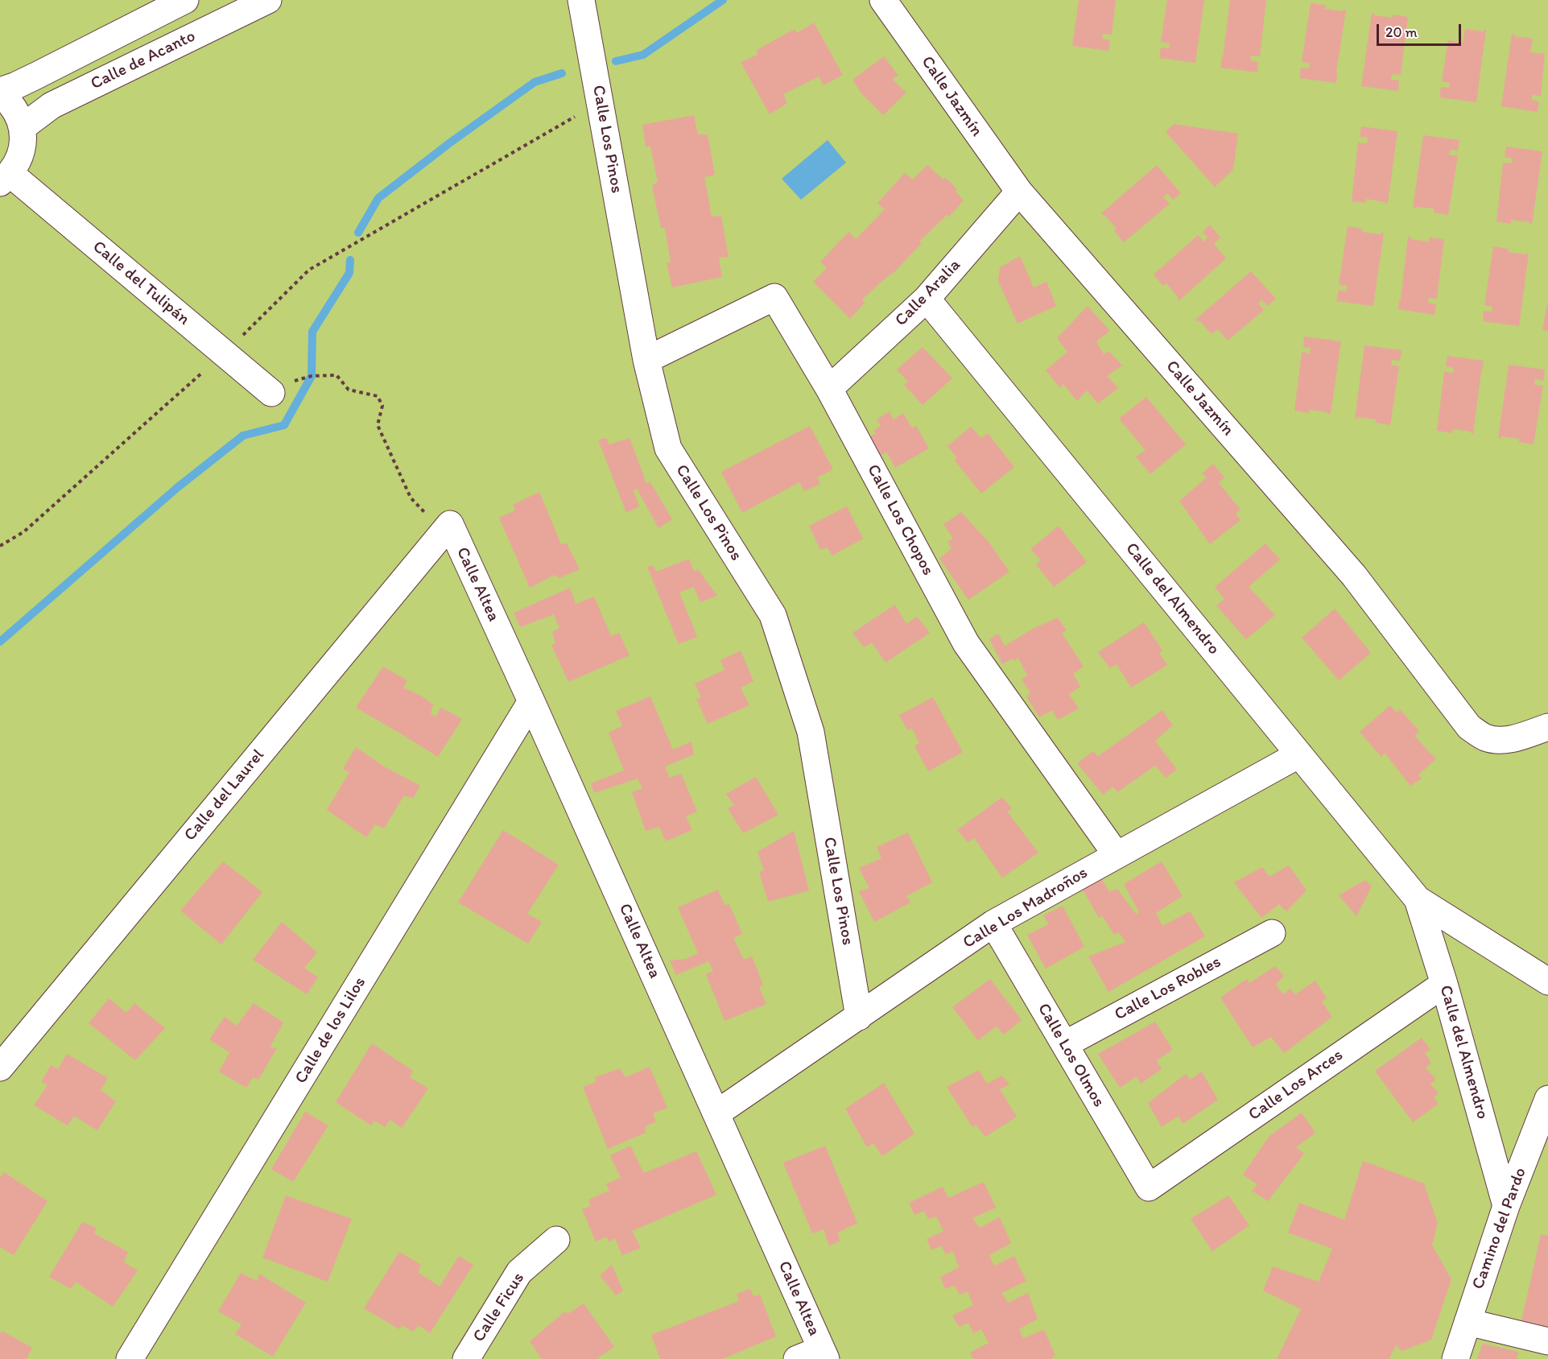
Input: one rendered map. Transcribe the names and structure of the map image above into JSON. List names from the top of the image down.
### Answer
{
  "streets": {
    "street": [
      "Calle de Acanto",
      "Calle Jazmín",
      "Calle Los Pinos",
      "Calle del Tulipán",
      "Calle Aralia",
      "Calle Los Chopos",
      "Calle Altea",
      "Calle del Almendro",
      "Calle del Laurel",
      "Calle Los Madroños",
      "Calle Los Robles",
      "Calle de los Lilos",
      "Calle Los Olmos",
      "Calle Los Arces",
      "Camino del Pardo",
      "Calle Ficus"
    ]
  },
  "crossings": [
    ["Calle Jazmín", "Calle Aralia"],
    ["Calle Los Pinos", "Calle Los Chopos"],
    ["Calle Los Pinos", "Calle Los Madroños"],
    ["Calle Aralia", "Calle Los Chopos"],
    ["Calle Aralia", "Calle del Almendro"],
    ["Calle Los Chopos", "Calle Los Madroños"],
    ["Calle Altea", "Calle del Laurel"],
    ["Calle Altea", "Calle Los Madroños"],
    ["Calle Altea", "Calle de los Lilos"],
    ["Calle del Almendro", "Calle Los Madroños"],
    ["Calle del Almendro", "Calle Los Arces"],
    ["Calle del Almendro", "Camino del Pardo"],
    ["Calle Los Madroños", "Calle Los Olmos"],
    ["Calle Los Robles", "Calle Los Olmos"],
    ["Calle Los Olmos", "Calle Los Arces"]
  ],
  "scale_bar": "20 m"
}
